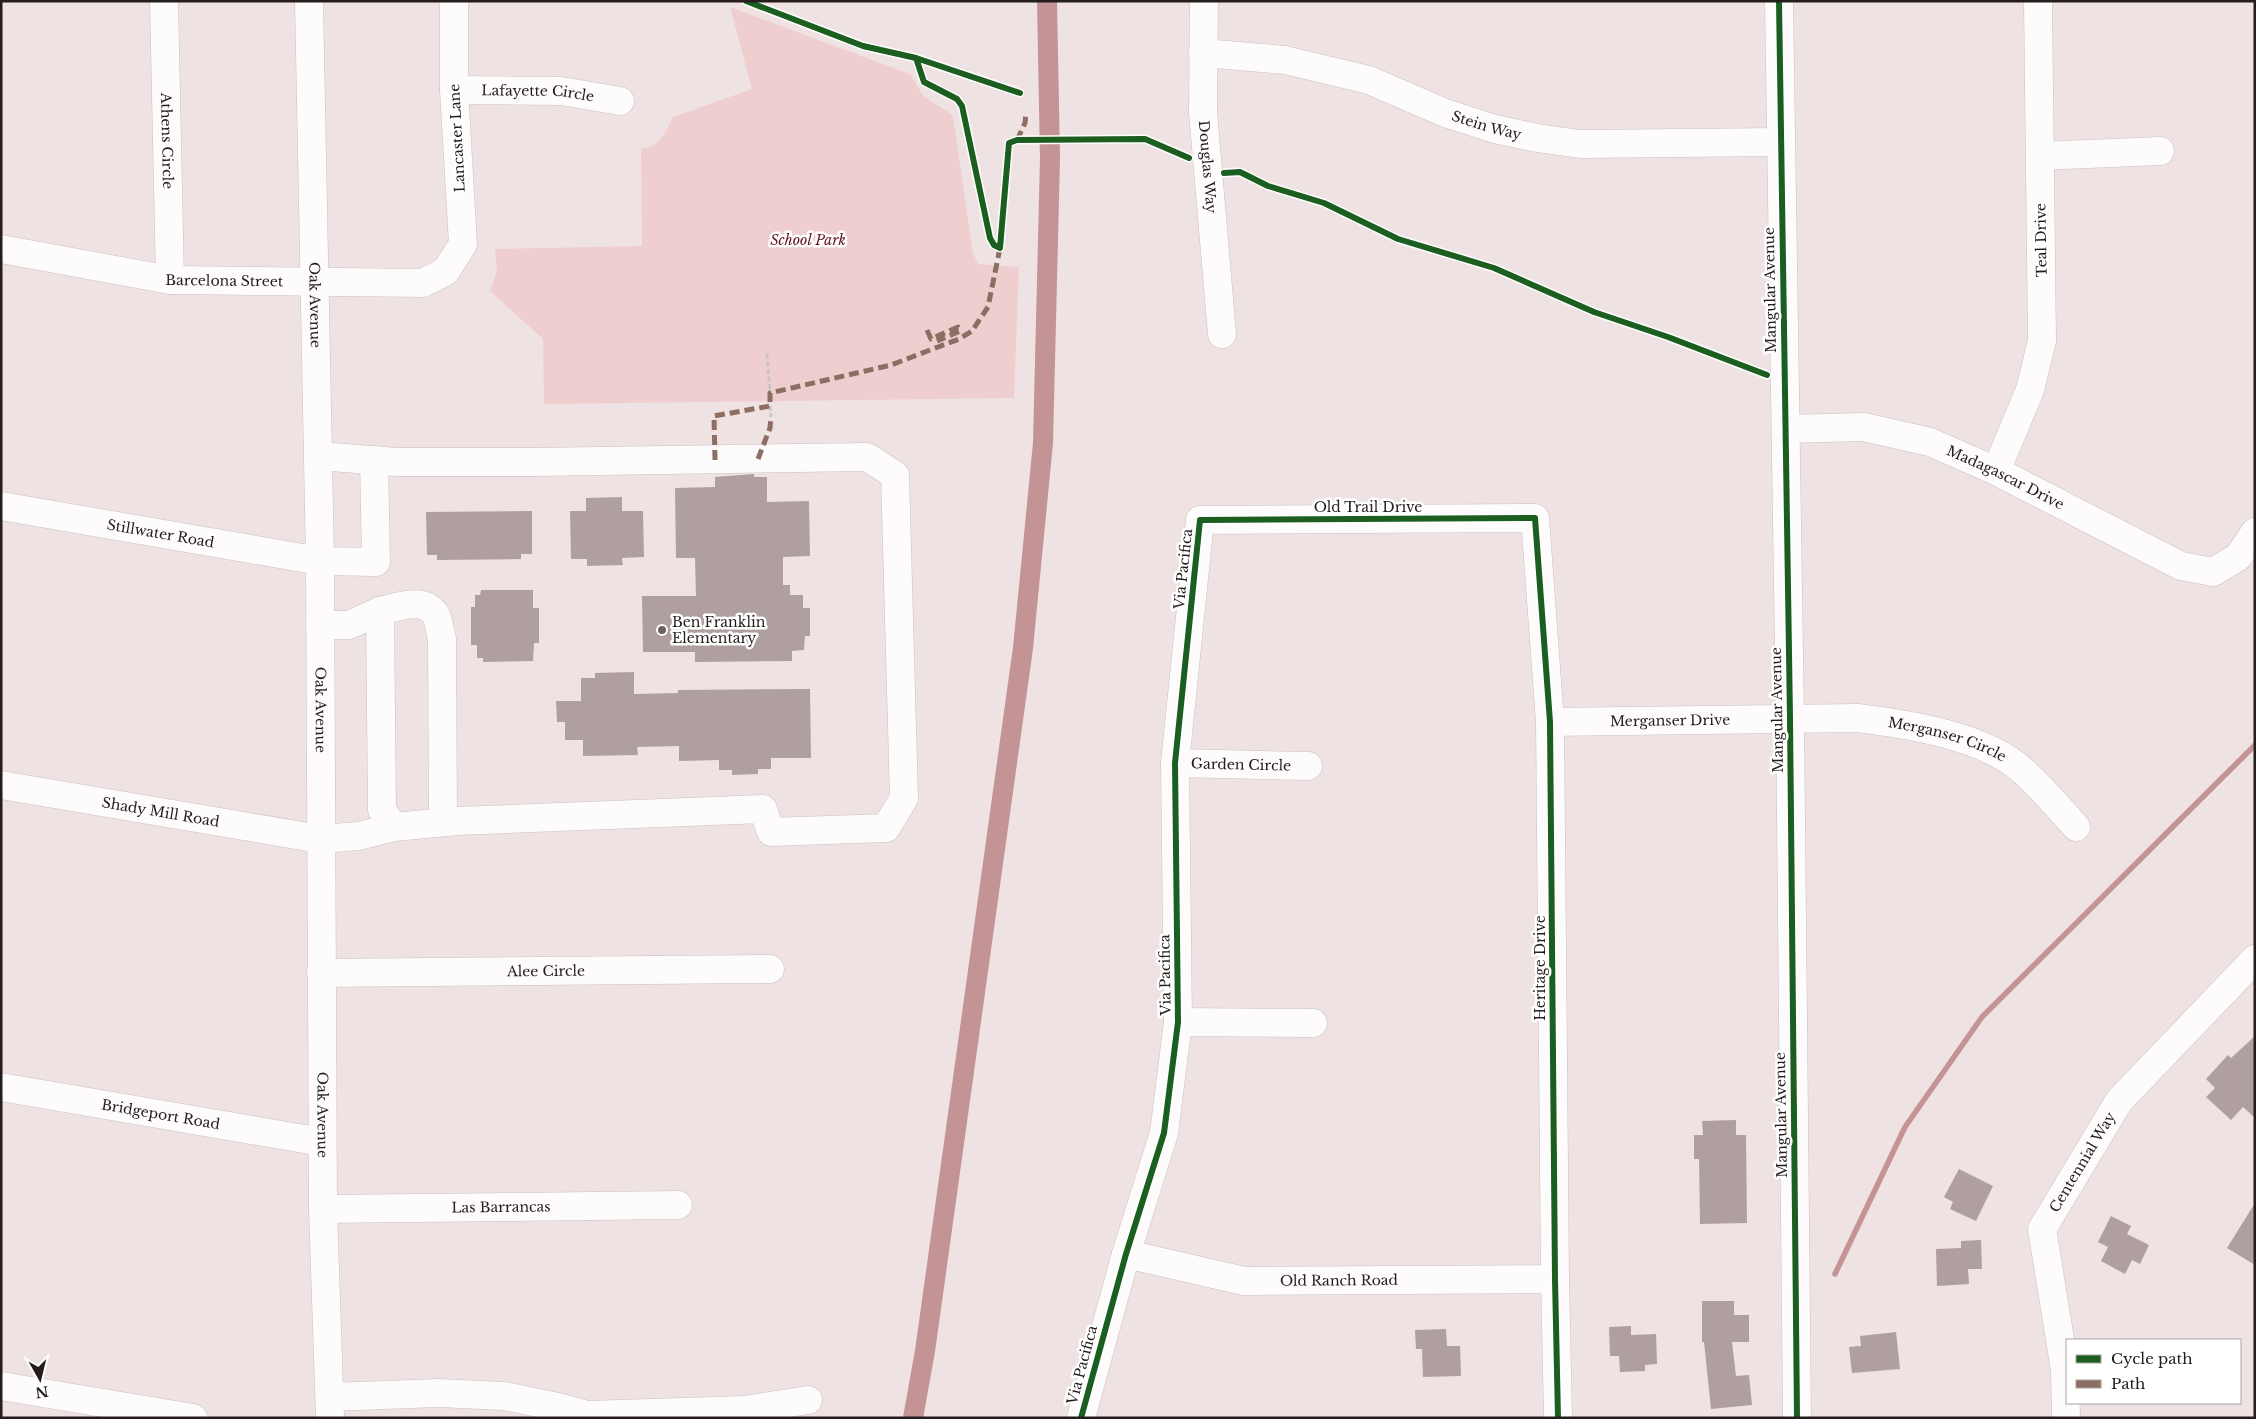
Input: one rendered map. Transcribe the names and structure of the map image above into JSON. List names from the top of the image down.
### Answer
{
  "streets": {
    "street": [
      "Lafayette Circle",
      "Stein Way",
      "Lancaster Lane",
      "Athens Circle",
      "Douglas Way",
      "Teal Drive",
      "Barcelona Street",
      "Mangular Avenue",
      "Oak Avenue",
      "Madagascar Drive",
      "Old Trail Drive",
      "Stillwater Road",
      "Via Pacifica",
      "Merganser Drive",
      "Merganser Circle",
      "Garden Circle",
      "Shady Mill Road",
      "Heritage Drive",
      "Alee Circle",
      "Bridgeport Road",
      "Centennial Way",
      "Las Barrancas",
      "Old Ranch Road"
    ]
  },
  "crossings": [
    ["Lafayette Circle", "Lancaster Lane"],
    ["Stein Way", "Douglas Way"],
    ["Stein Way", "Mangular Avenue"],
    ["Lancaster Lane", "Barcelona Street"],
    ["Athens Circle", "Barcelona Street"],
    ["Teal Drive", "Madagascar Drive"],
    ["Barcelona Street", "Oak Avenue"],
    ["Mangular Avenue", "Madagascar Drive"],
    ["Mangular Avenue", "Merganser Drive"],
    ["Mangular Avenue", "Merganser Circle"],
    ["Oak Avenue", "Stillwater Road"],
    ["Oak Avenue", "Shady Mill Road"],
    ["Oak Avenue", "Alee Circle"],
    ["Oak Avenue", "Bridgeport Road"],
    ["Oak Avenue", "Las Barrancas"],
    ["Old Trail Drive", "Via Pacifica"],
    ["Old Trail Drive", "Heritage Drive"],
    ["Stillwater Road", "Shady Mill Road"],
    ["Via Pacifica", "Garden Circle"],
    ["Via Pacifica", "Old Ranch Road"],
    ["Merganser Drive", "Merganser Circle"],
    ["Merganser Drive", "Heritage Drive"],
    ["Heritage Drive", "Old Ranch Road"]
  ],
  "parks": ["School Park"],
  "places": ["Ben Franklin Elementary"],
  "legend": ["Cycle path", "Path"],
  "north": "bottom"
}
